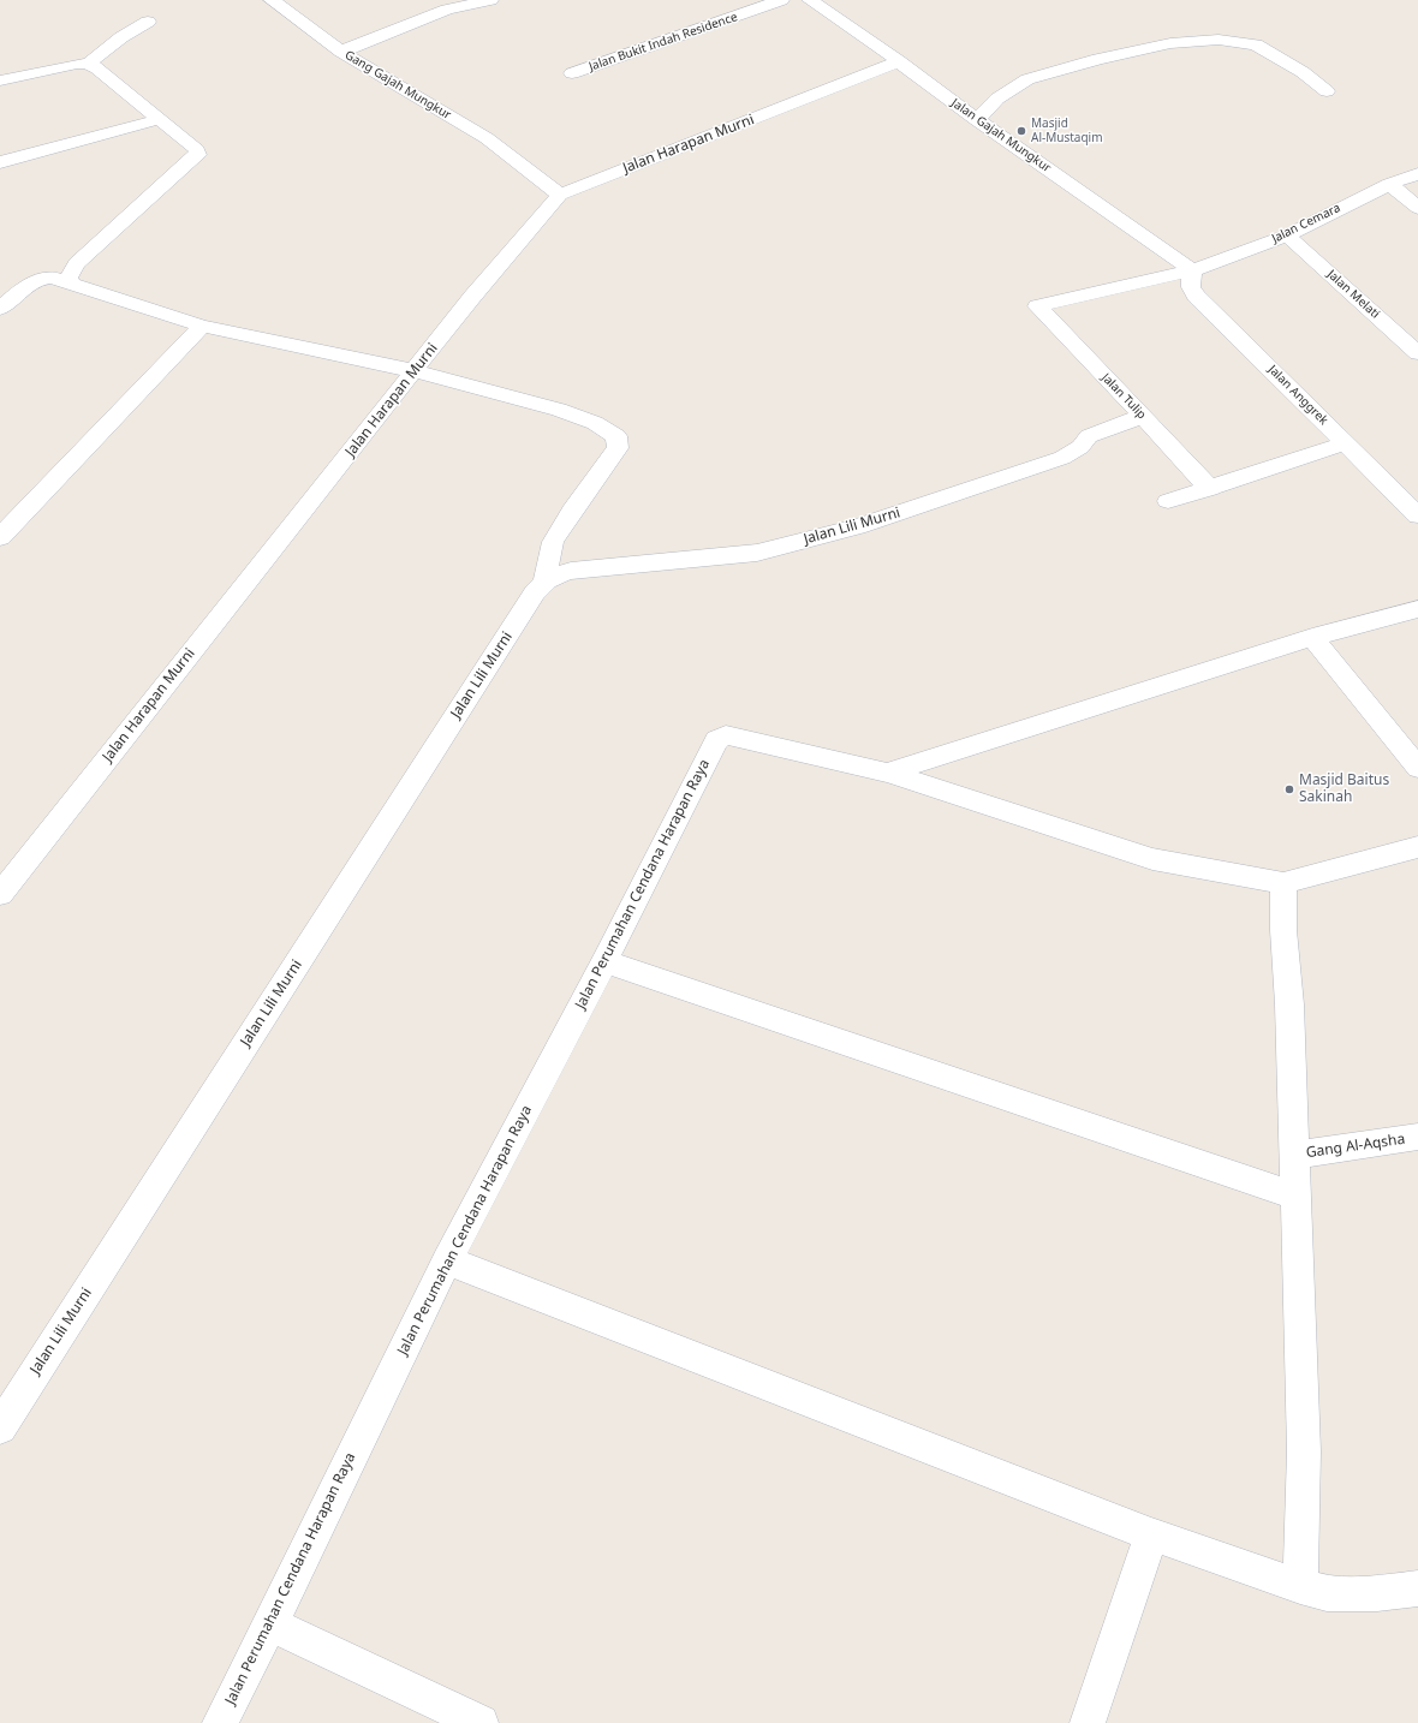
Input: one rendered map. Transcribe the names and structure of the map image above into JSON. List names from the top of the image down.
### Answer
{
  "streets": {
    "street": [
      "Jalan Bukit Indah Residence",
      "Gang Gajah Mungkur",
      "Jalan Gajah Mungkur",
      "Jalan Harapan Murni",
      "Jalan Cemara",
      "Jalan Melati",
      "Jalan Anggrek",
      "Jalan Tulip",
      "Jalan Lili Murni",
      "Jalan Perumahan Cendana Harapan Raya",
      "Gang Al-Aqsha"
    ]
  },
  "crossings": [
    ["Gang Gajah Mungkur", "Jalan Harapan Murni"],
    ["Jalan Gajah Mungkur", "Jalan Harapan Murni"],
    ["Jalan Gajah Mungkur", "Jalan Cemara"],
    ["Jalan Gajah Mungkur", "Jalan Anggrek"],
    ["Jalan Harapan Murni", "Jalan Lili Murni"],
    ["Jalan Cemara", "Jalan Melati"],
    ["Jalan Cemara", "Jalan Anggrek"],
    ["Jalan Cemara", "Jalan Tulip"],
    ["Jalan Tulip", "Jalan Lili Murni"]
  ],
  "places": ["Masjid Al-Mustaqim", "Masjid Baitus Sakinah"]
}
